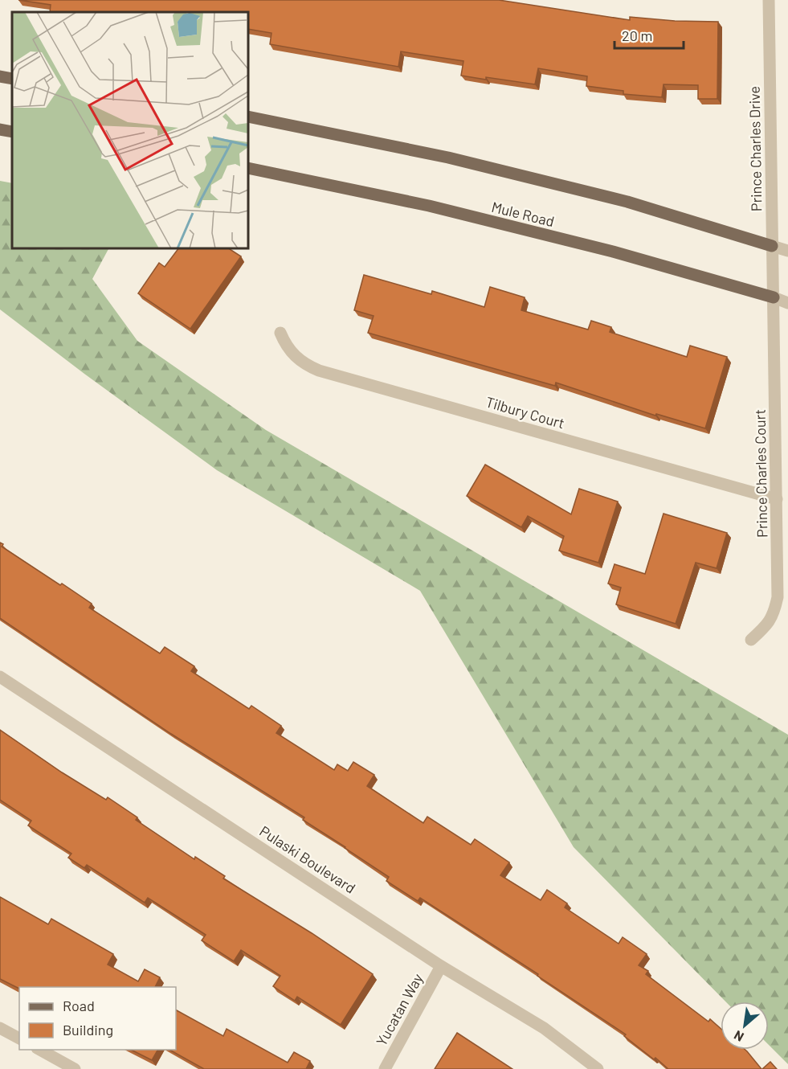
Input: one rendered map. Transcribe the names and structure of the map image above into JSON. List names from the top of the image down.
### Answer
{
  "streets": {
    "main road": ["Mule Road"],
    "street": [
      "Prince Charles Drive",
      "Tilbury Court",
      "Prince Charles Court",
      "Pulaski Boulevard",
      "Yucatan Way"
    ]
  },
  "crossings": [
    ["Prince Charles Drive", "Mule Road"],
    ["Prince Charles Drive", "Prince Charles Court"],
    ["Mule Road", "Prince Charles Court"],
    ["Tilbury Court", "Prince Charles Court"],
    ["Pulaski Boulevard", "Yucatan Way"]
  ],
  "legend": ["Road", "Building"],
  "scale_bar": "20 m",
  "north": "bottom left"
}
